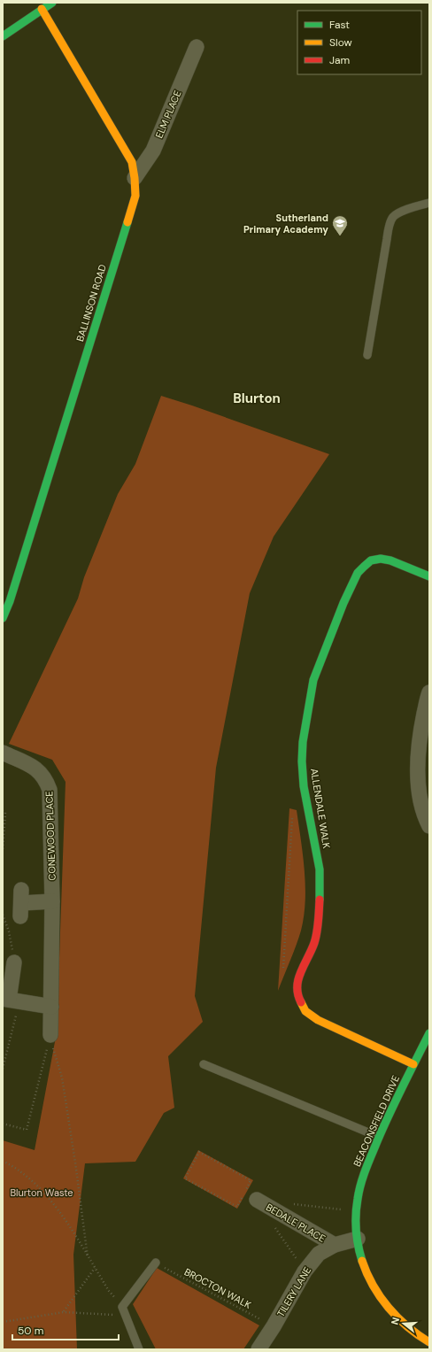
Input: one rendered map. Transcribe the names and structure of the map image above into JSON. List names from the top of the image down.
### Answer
{
  "streets": {
    "street": [
      "ELM PLACE",
      "BALLINSON ROAD",
      "ALLENDALE WALK",
      "CONEWOOD PLACE",
      "BEACONSFIELD DRIVE",
      "BEDALE PLACE",
      "TILERY LANE"
    ],
    "path": ["BROCTON WALK"]
  },
  "crossings": [
    ["ELM PLACE", "BALLINSON ROAD"],
    ["ALLENDALE WALK", "BEACONSFIELD DRIVE"],
    ["BEACONSFIELD DRIVE", "TILERY LANE"],
    ["BEDALE PLACE", "TILERY LANE"],
    ["BROCTON WALK", "TILERY LANE"]
  ],
  "districts": ["Blurton"],
  "parks": ["Blurton Waste"],
  "places": {
    "school or university": ["Sutherland Primary Academy"]
  },
  "legend": ["Fast", "Slow", "Jam"],
  "scale_bar": "50 m",
  "north": "left"
}
